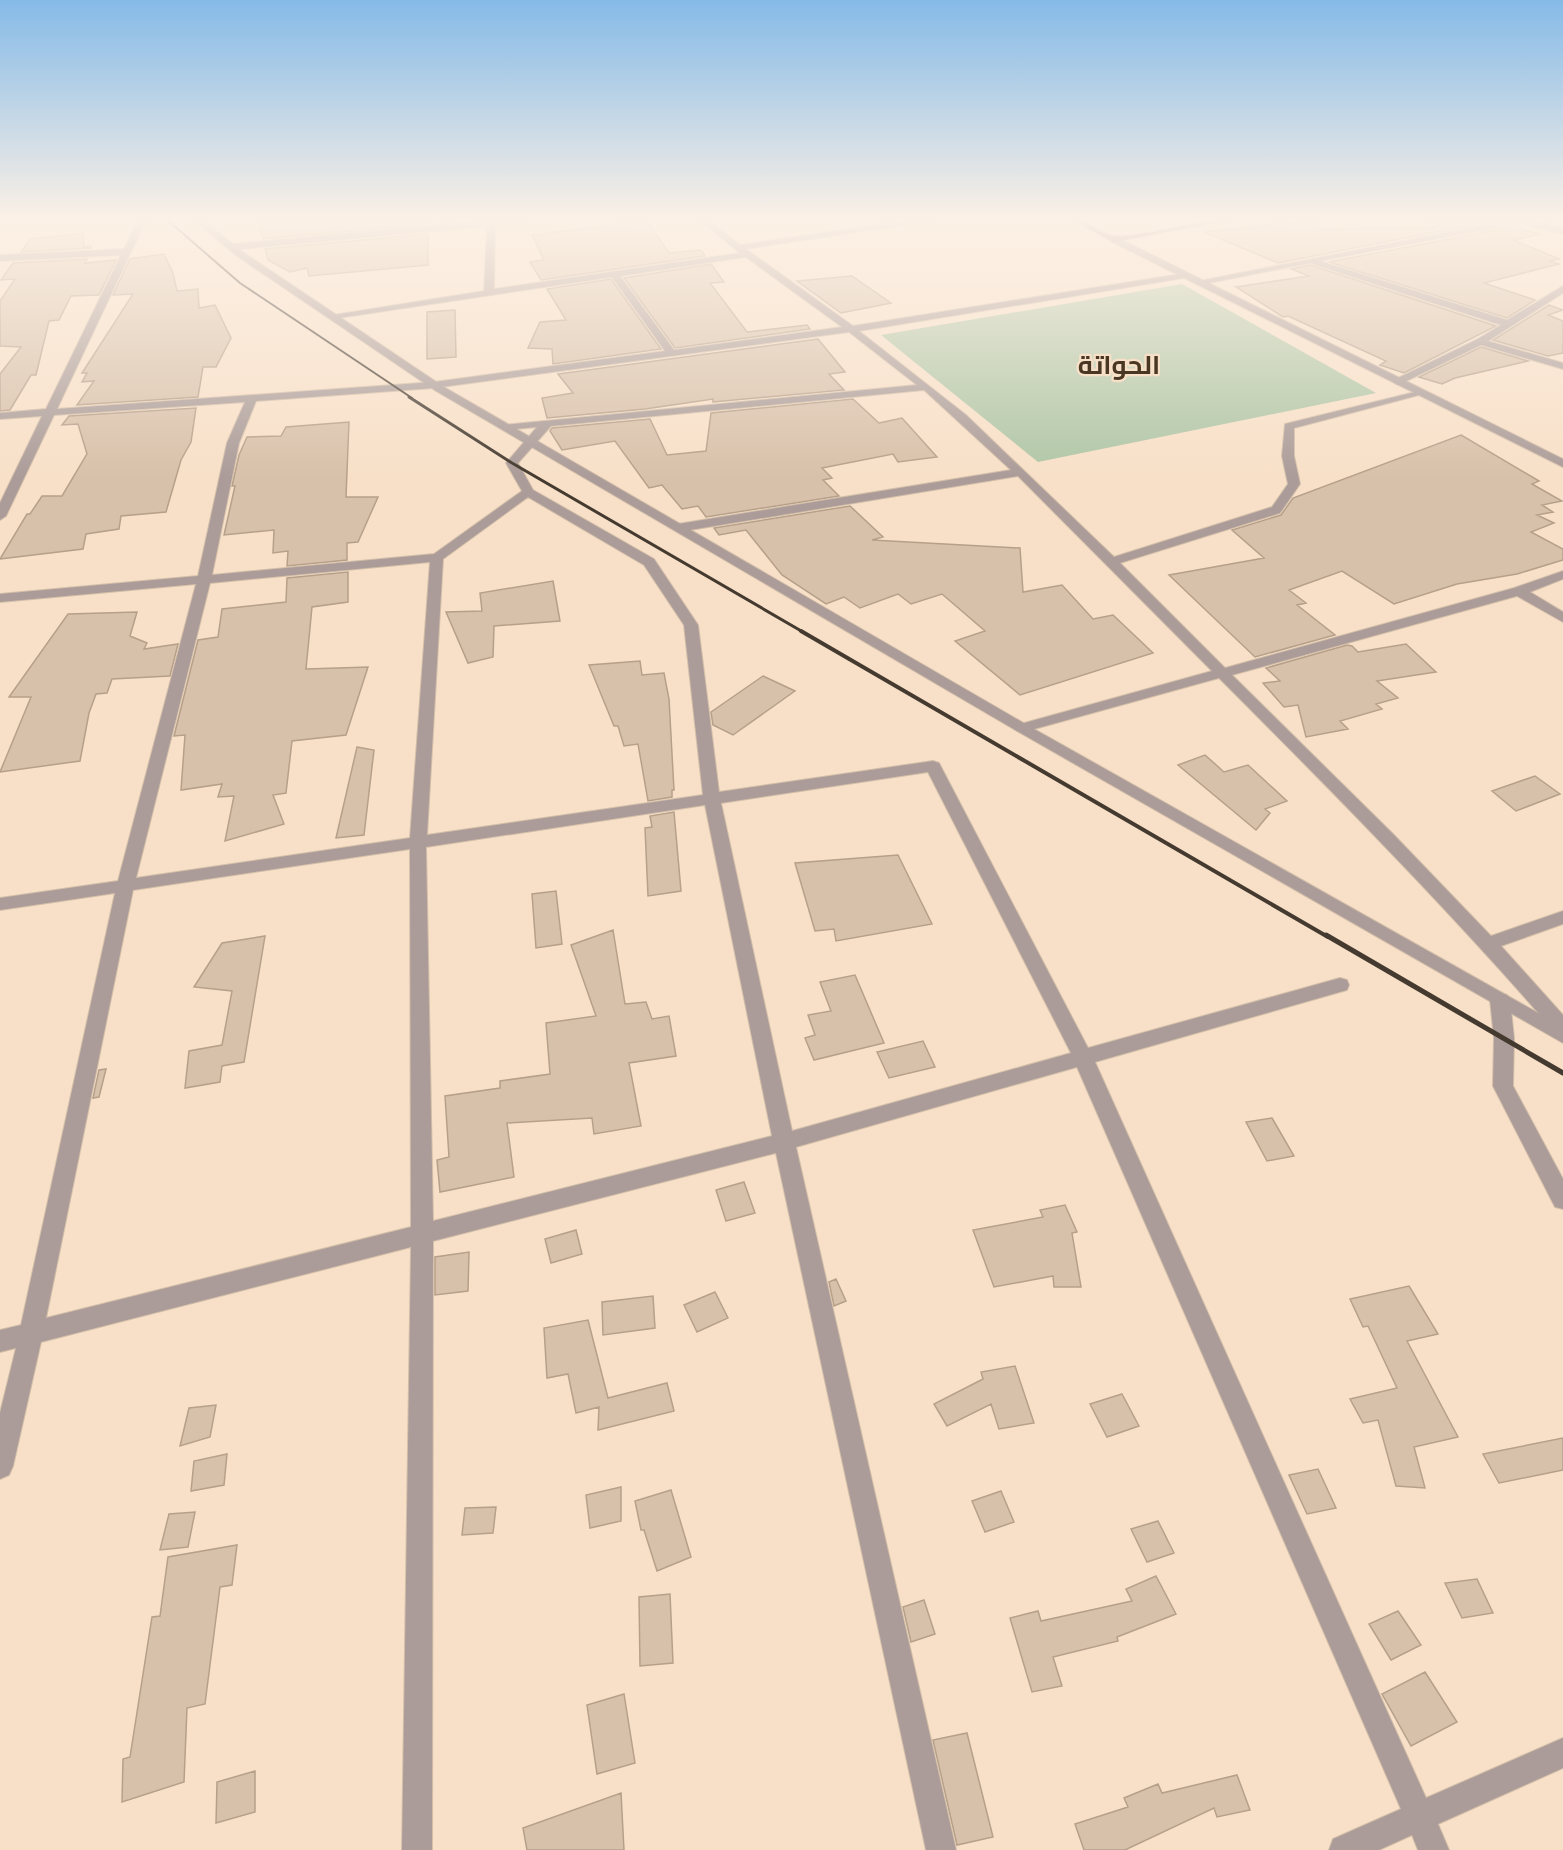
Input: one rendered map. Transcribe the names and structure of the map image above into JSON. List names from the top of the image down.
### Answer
{
  "districts": ["الحواتة"]
}
